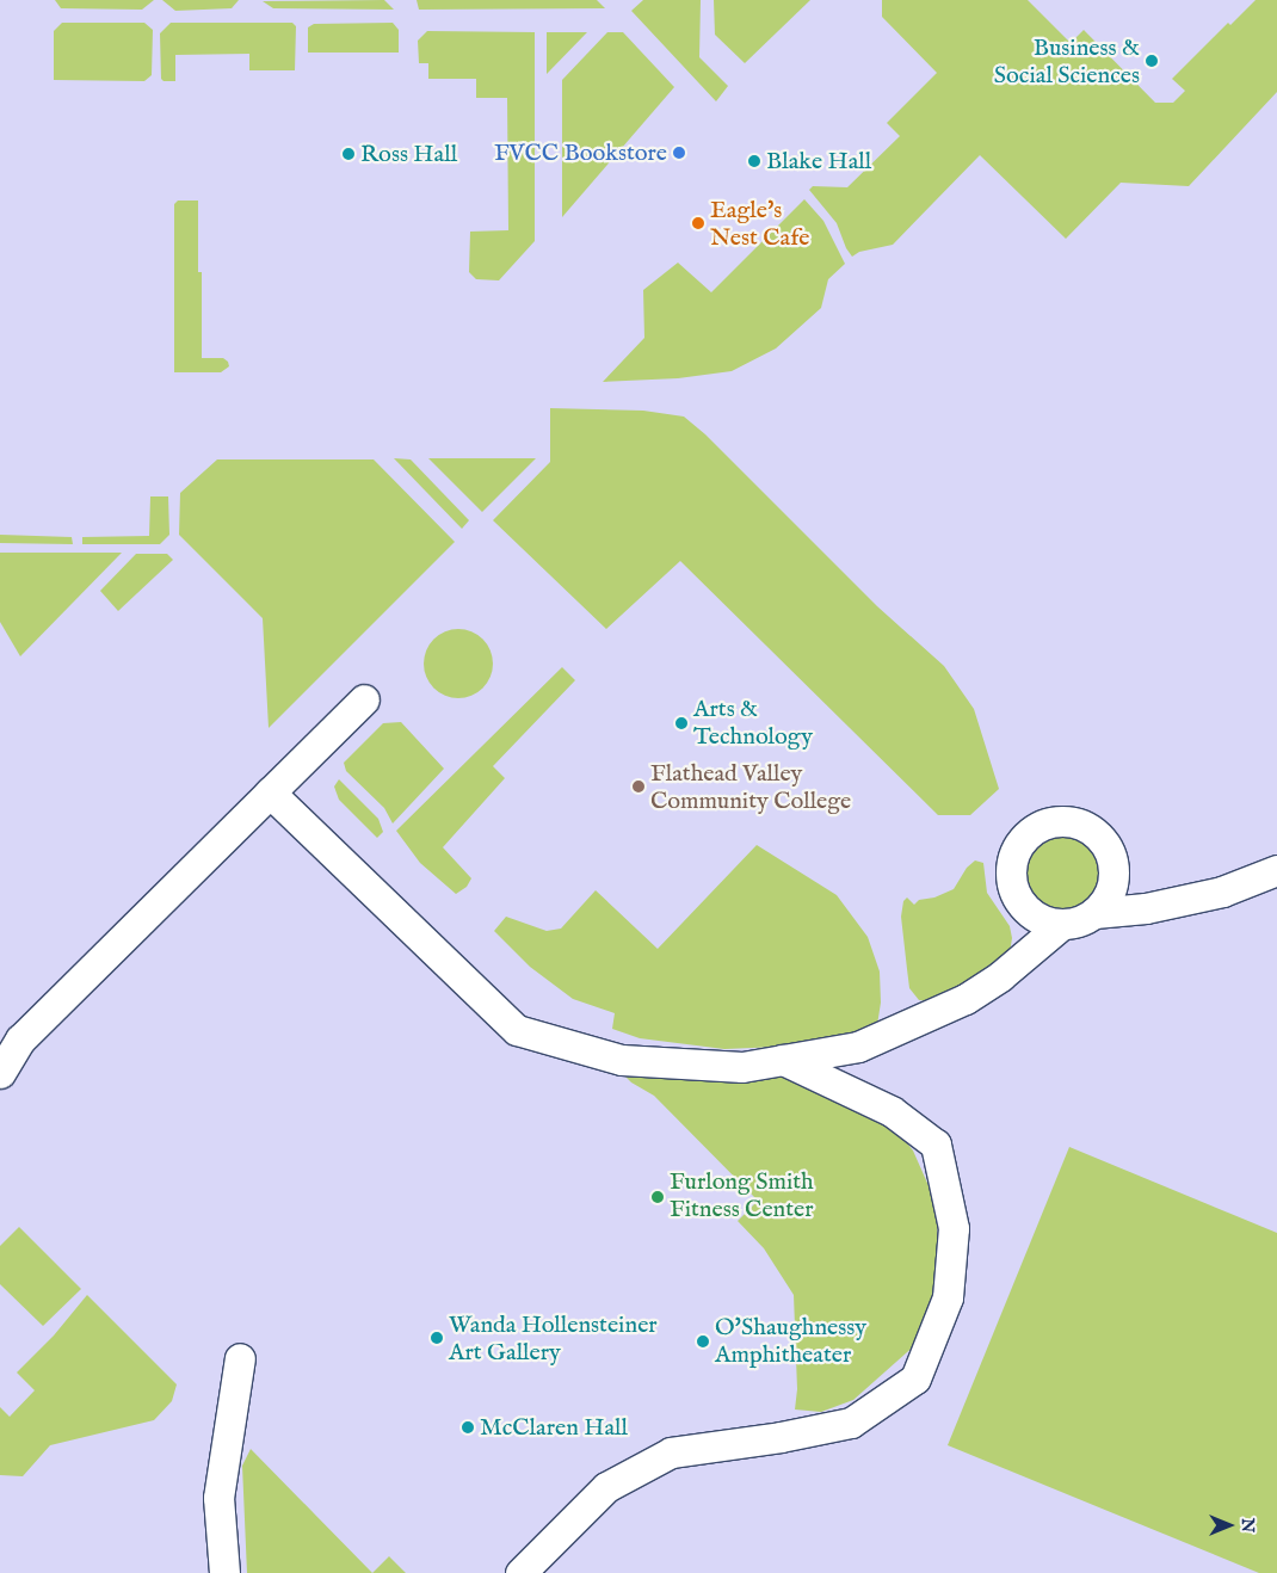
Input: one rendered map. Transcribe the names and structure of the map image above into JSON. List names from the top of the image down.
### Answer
{
  "places": [
    "Business & Social Sciences",
    "FVCC Bookstore",
    "Ross Hall",
    "Blake Hall",
    "Eagle's Nest Cafe",
    "Arts & Technology",
    "Flathead Valley Community College",
    "Furlong Smith Fitness Center",
    "Wanda Hollensteiner Art Gallery",
    "O'Shaughnessy Amphitheater",
    "McClaren Hall"
  ],
  "north": "right"
}
